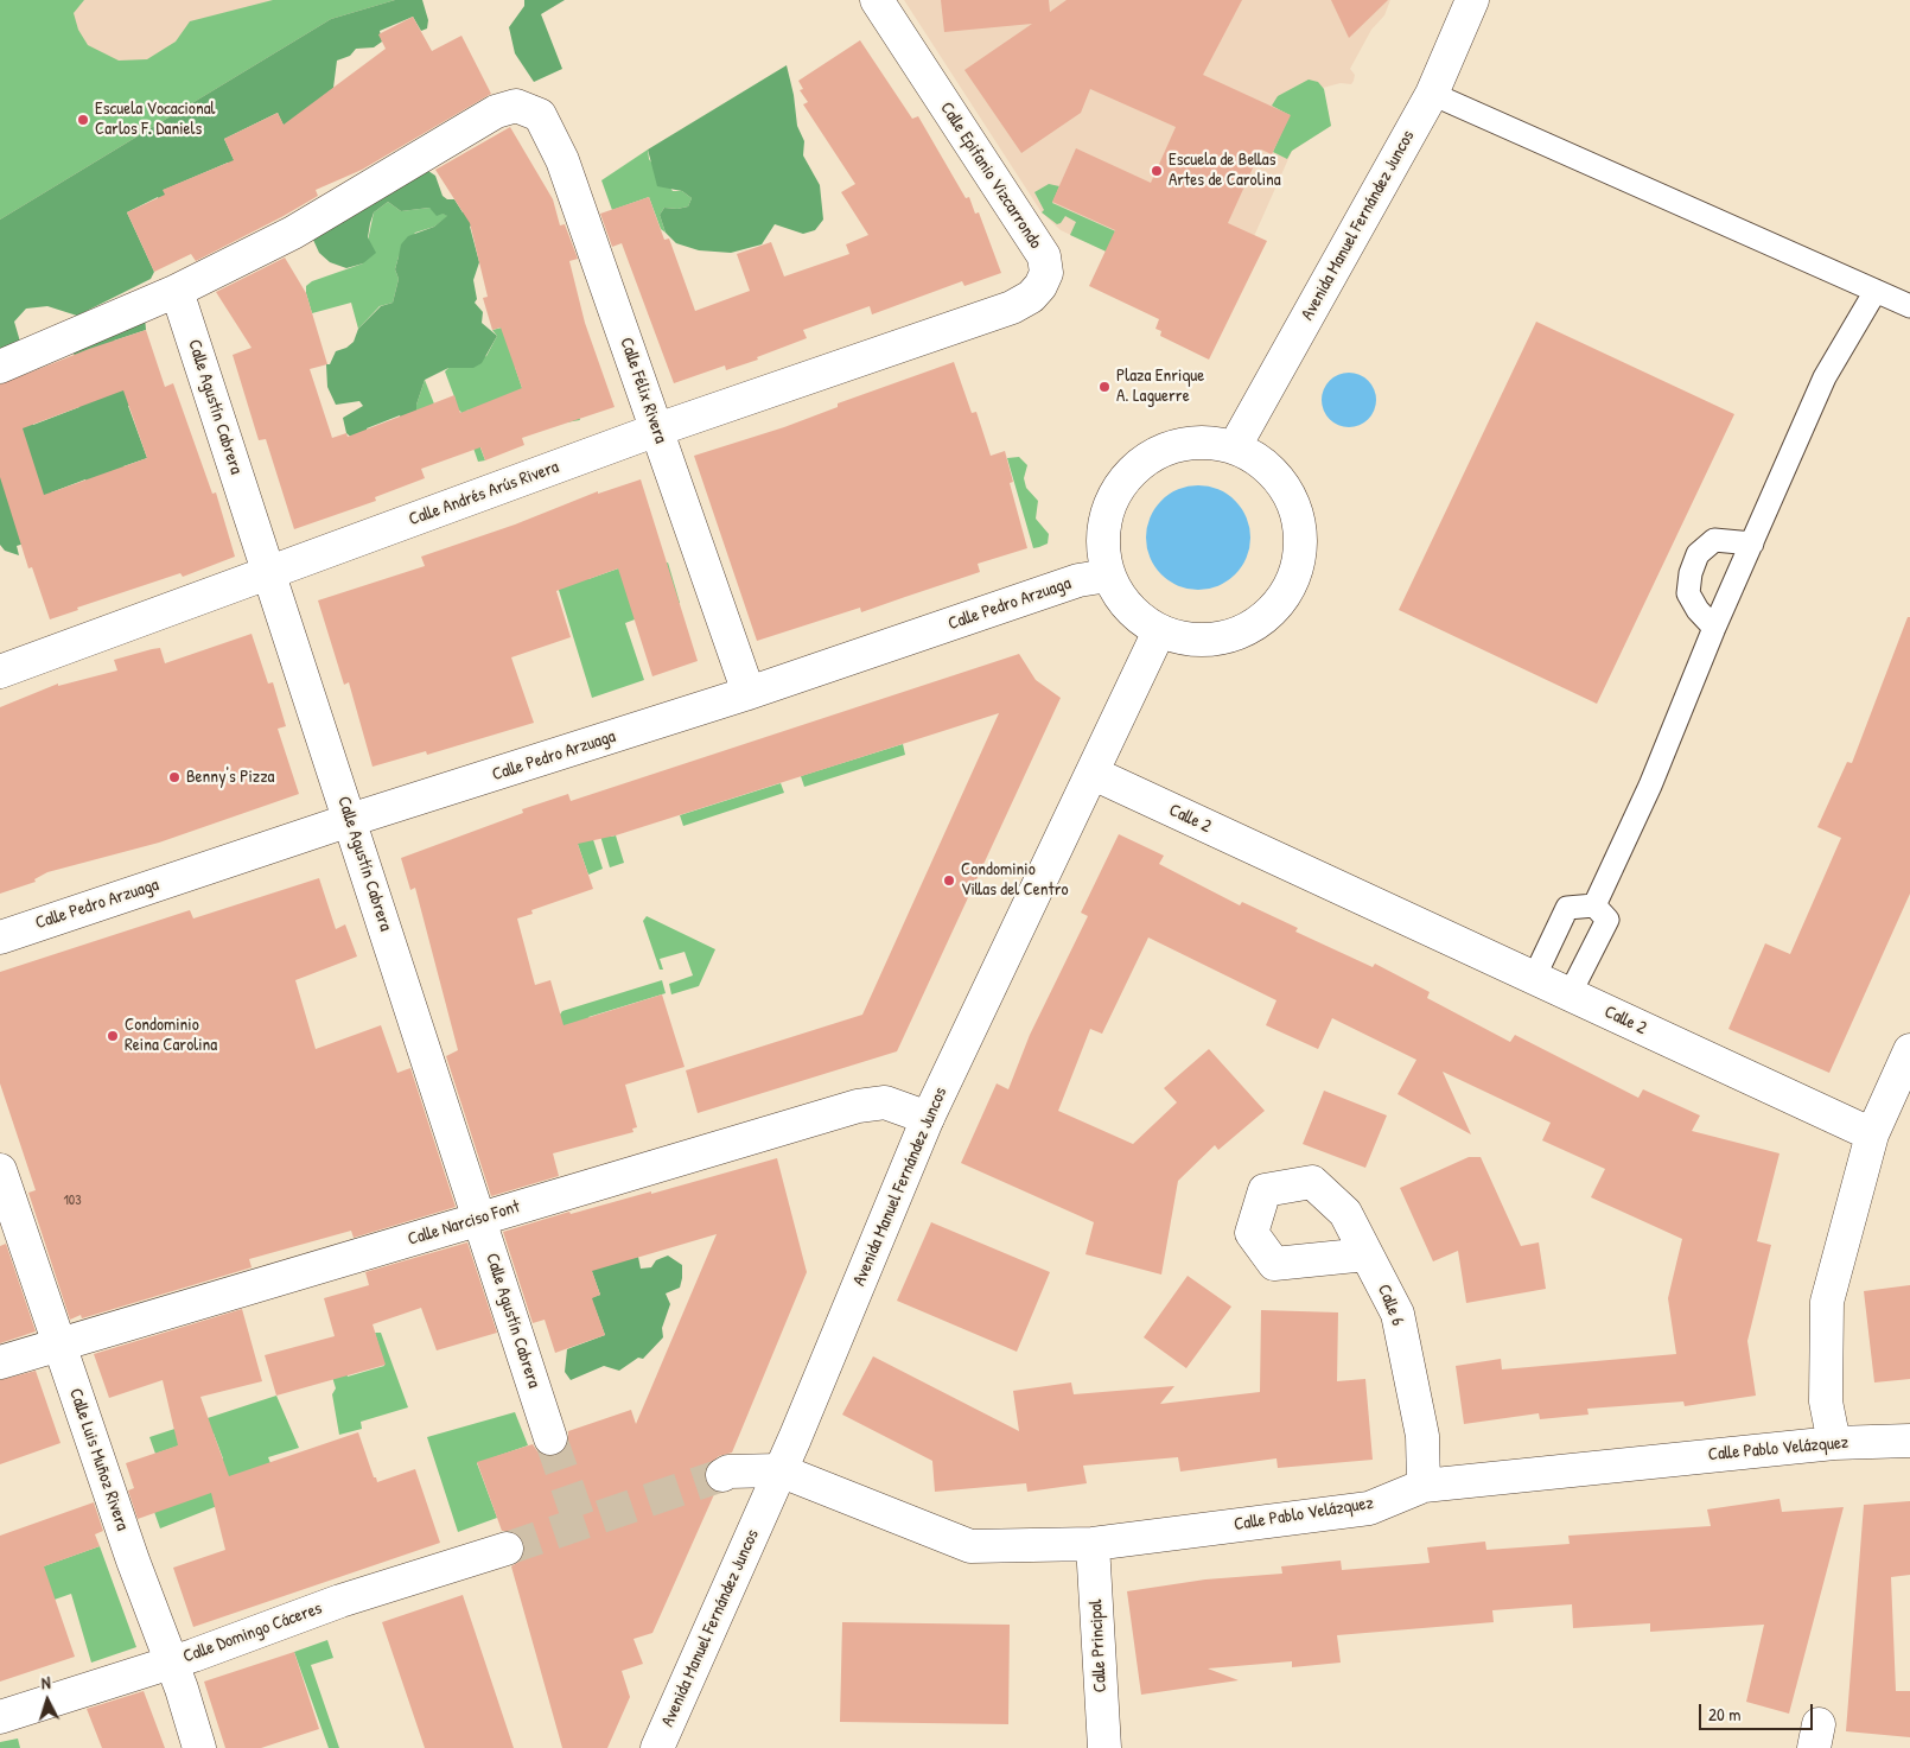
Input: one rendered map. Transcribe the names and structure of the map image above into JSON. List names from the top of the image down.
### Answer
{
  "streets": {
    "street": [
      "Calle Epifanio Vizcarrondo",
      "Avenida Manuel Fernández Juncos",
      "Calle Félix Rivera",
      "Calle Agustín Cabrera",
      "Calle Andrés Arús Rivera",
      "Calle Pedro Arzuaga",
      "Calle 2",
      "Calle Narciso Font",
      "Calle 6",
      "Calle Pablo Velázquez",
      "Calle Luis Muñoz Rivera",
      "Calle Domingo Cáceres",
      "Calle Principal"
    ]
  },
  "crossings": [
    ["Calle Epifanio Vizcarrondo", "Calle Andrés Arús Rivera"],
    ["Avenida Manuel Fernández Juncos", "Calle Pedro Arzuaga"],
    ["Avenida Manuel Fernández Juncos", "Calle 2"],
    ["Avenida Manuel Fernández Juncos", "Calle Narciso Font"],
    ["Avenida Manuel Fernández Juncos", "Calle Pablo Velázquez"],
    ["Calle Félix Rivera", "Calle Agustín Cabrera"],
    ["Calle Félix Rivera", "Calle Andrés Arús Rivera"],
    ["Calle Félix Rivera", "Calle Pedro Arzuaga"],
    ["Calle Agustín Cabrera", "Calle Andrés Arús Rivera"],
    ["Calle Agustín Cabrera", "Calle Pedro Arzuaga"],
    ["Calle Agustín Cabrera", "Calle Narciso Font"],
    ["Calle Narciso Font", "Calle Luis Muñoz Rivera"],
    ["Calle 6", "Calle Pablo Velázquez"],
    ["Calle Pablo Velázquez", "Calle Principal"],
    ["Calle Luis Muñoz Rivera", "Calle Domingo Cáceres"]
  ],
  "places": [
    "Escuela Vocacional Carlos F. Daniels",
    "Escuela de Bellas Artes de Carolina",
    "Plaza Enrique A. Laguerre",
    "Benny's Pizza",
    "Condominio Villas del Centro",
    "Condominio Reina Carolina"
  ],
  "house_numbers": ["103"],
  "scale_bar": "20 m",
  "north": "top"
}
